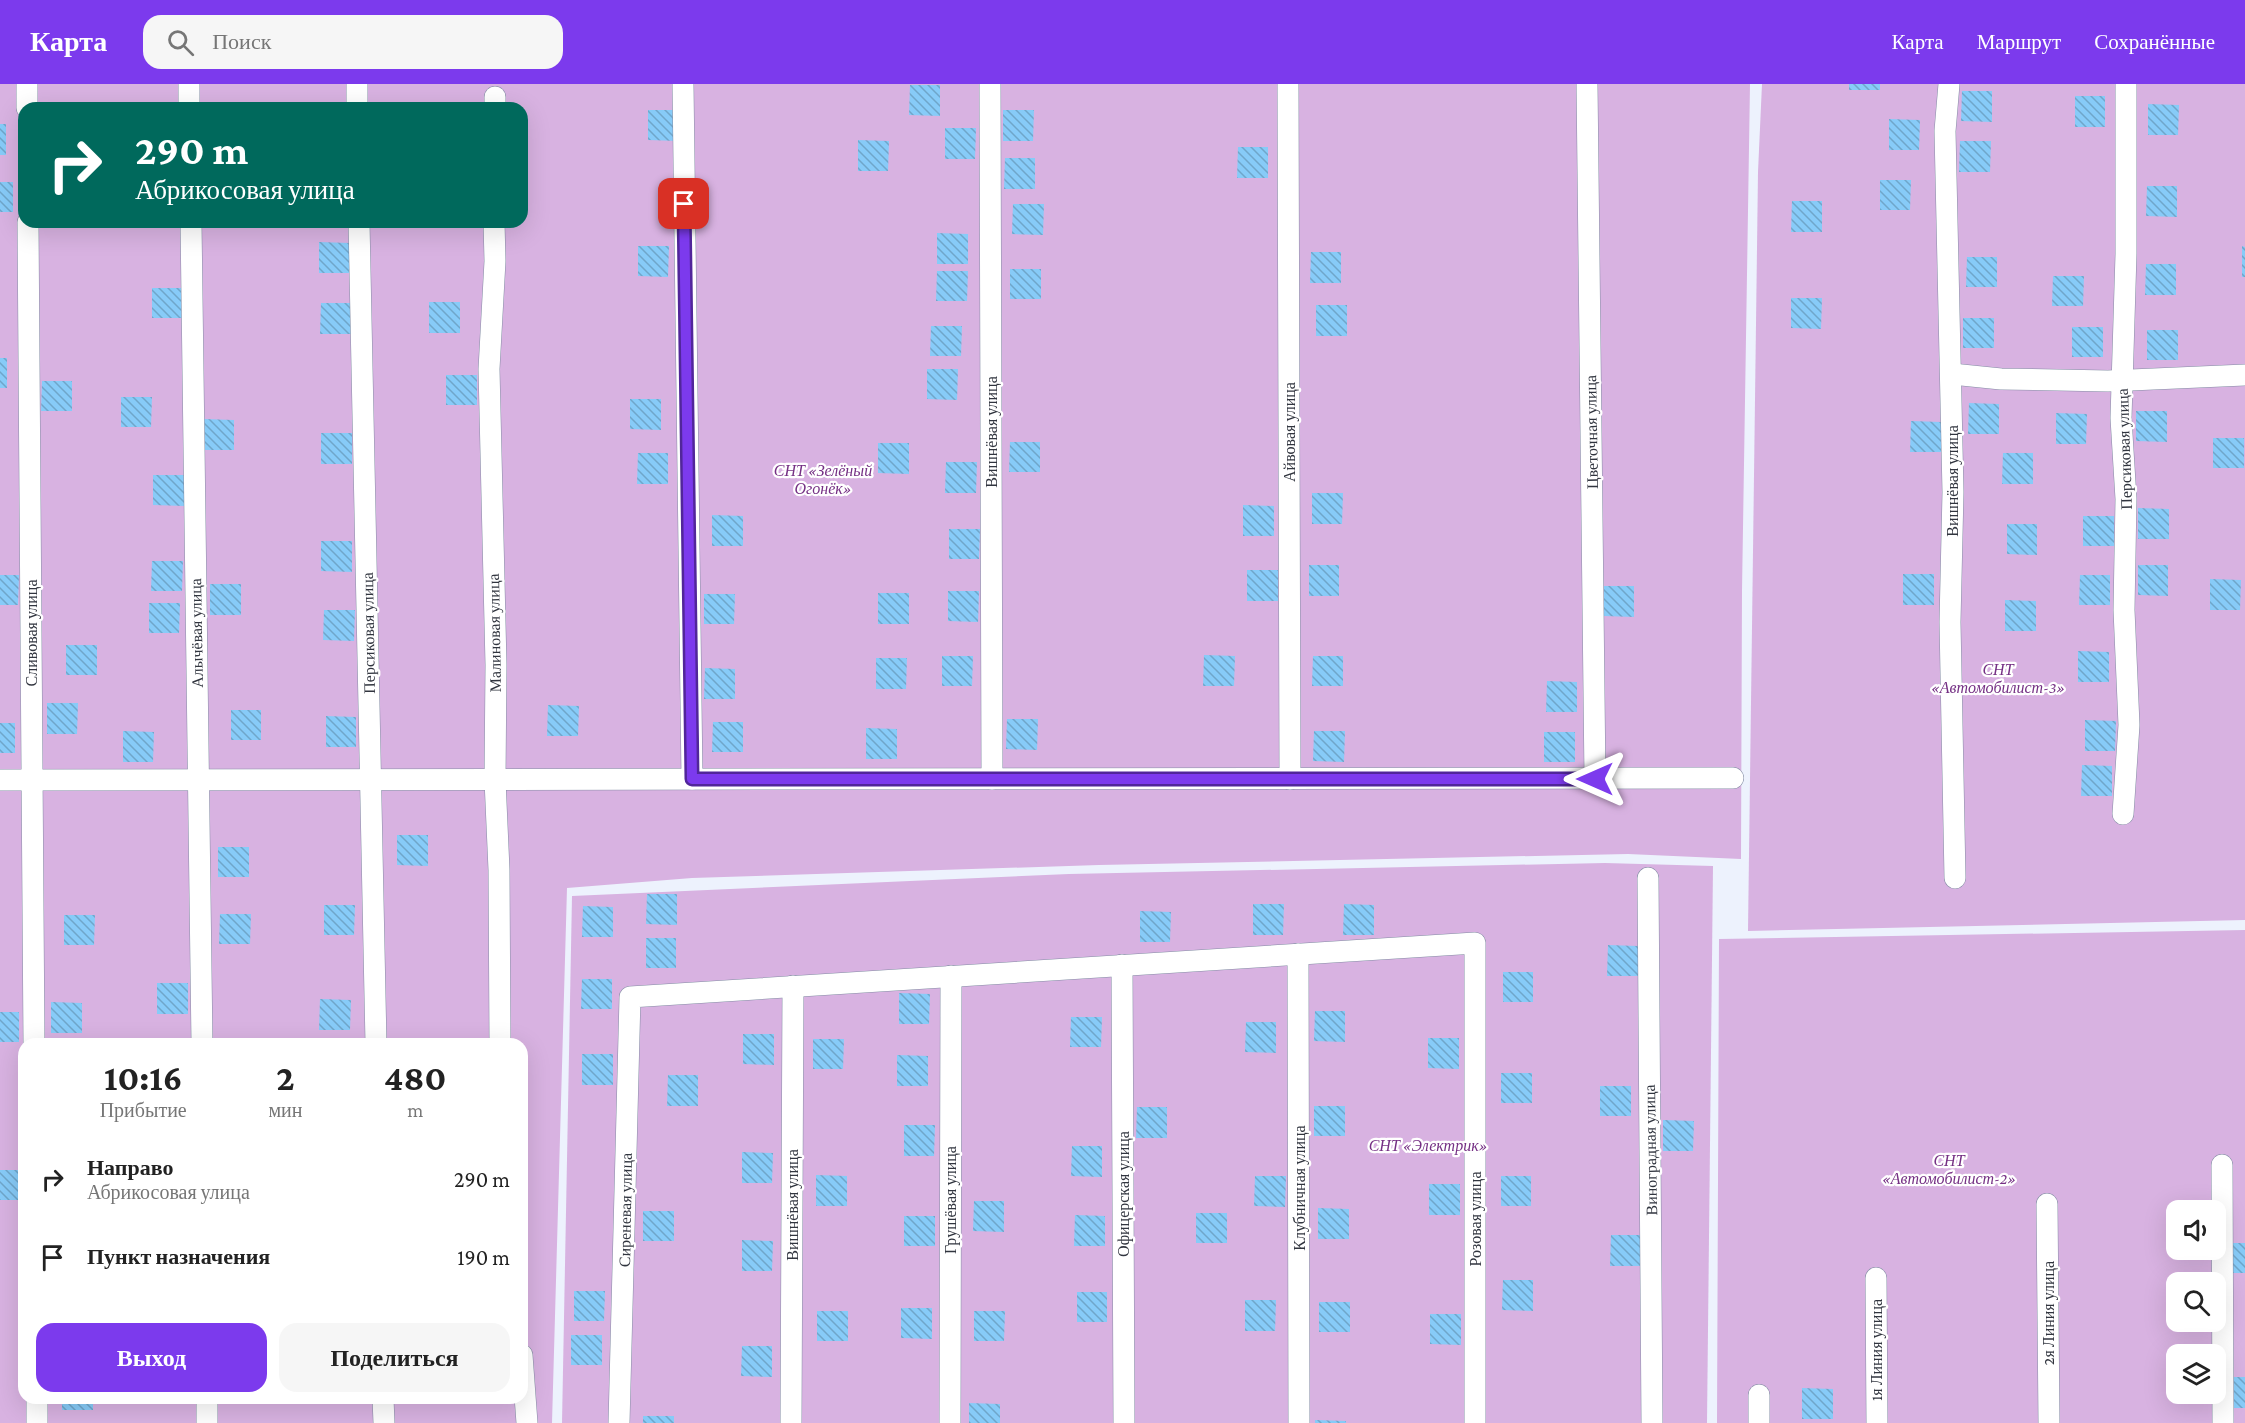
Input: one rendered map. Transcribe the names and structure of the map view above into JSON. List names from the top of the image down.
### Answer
{
  "streets": {
    "street": [
      "Вишнёвая улица",
      "Айвовая улица",
      "Цветочная улица",
      "Персиковая улица",
      "Сливовая улица",
      "Алычёвая улица",
      "Малиновая улица",
      "Виноградная улица",
      "Клубничная улица",
      "Офицерская улица",
      "Грушёвая улица",
      "Сиреневая улица",
      "Розовая улица",
      "2я Линия улица",
      "1я Линия улица"
    ]
  },
  "crossings": [
    ["Вишнёвая улица", "Сиреневая улица"],
    ["Клубничная улица", "Розовая улица"]
  ],
  "parks": [
    "СНТ «Зелёный Огонёк»",
    "СНТ «Автомобилист-3»",
    "СНТ «Электрик»",
    "СНТ «Автомобилист-2»"
  ],
  "page": {
    "header": "Карта",
    "search": "Поиск",
    "nav": ["Карта", "Маршрут", "Сохранённые"],
    "turn": ["290 m", "Абрикосовая улица"],
    "eta": [
      "10:16",
      "Прибытие",
      "2",
      "мин",
      "480",
      "m"
    ],
    "list": [
      {
        "name": "Направо",
        "note": "Абрикосовая улица",
        "value": "290 m"
      },
      {
        "name": "Пункт назначения",
        "value": "190 m"
      }
    ],
    "buttons": ["Выход", "Поделиться"]
  }
}
